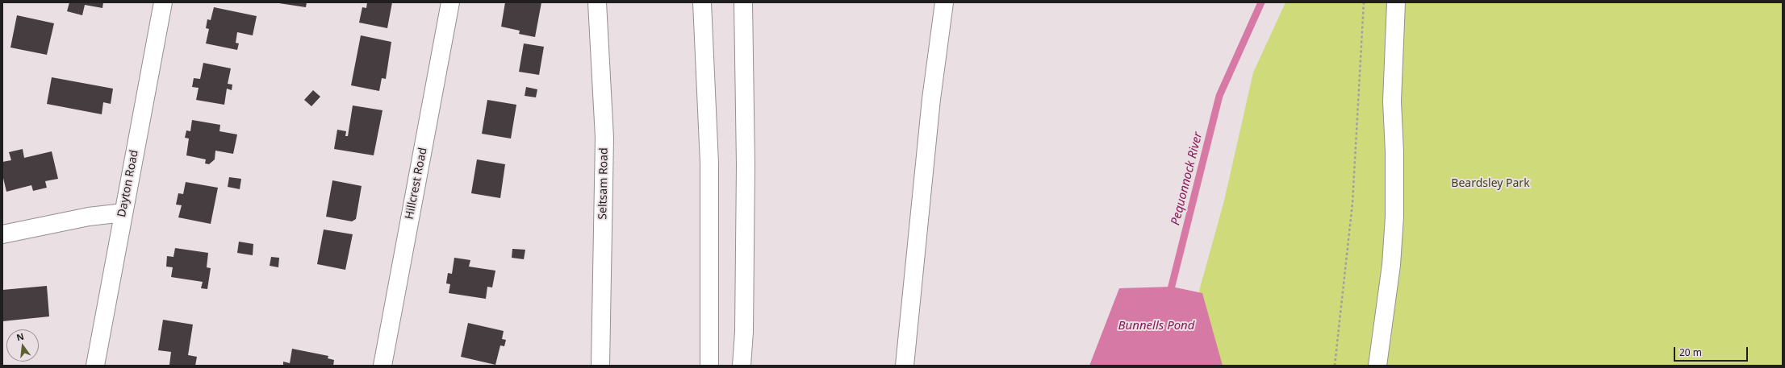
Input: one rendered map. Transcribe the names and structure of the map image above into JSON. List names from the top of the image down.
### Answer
{
  "streets": {
    "main road": ["Dayton Road", "Hillcrest Road", "Seltsam Road"]
  },
  "water": ["Pequonnock River", "Bunnells Pond"],
  "parks": ["Beardsley Park"],
  "scale_bar": "20 m",
  "north": "top"
}
